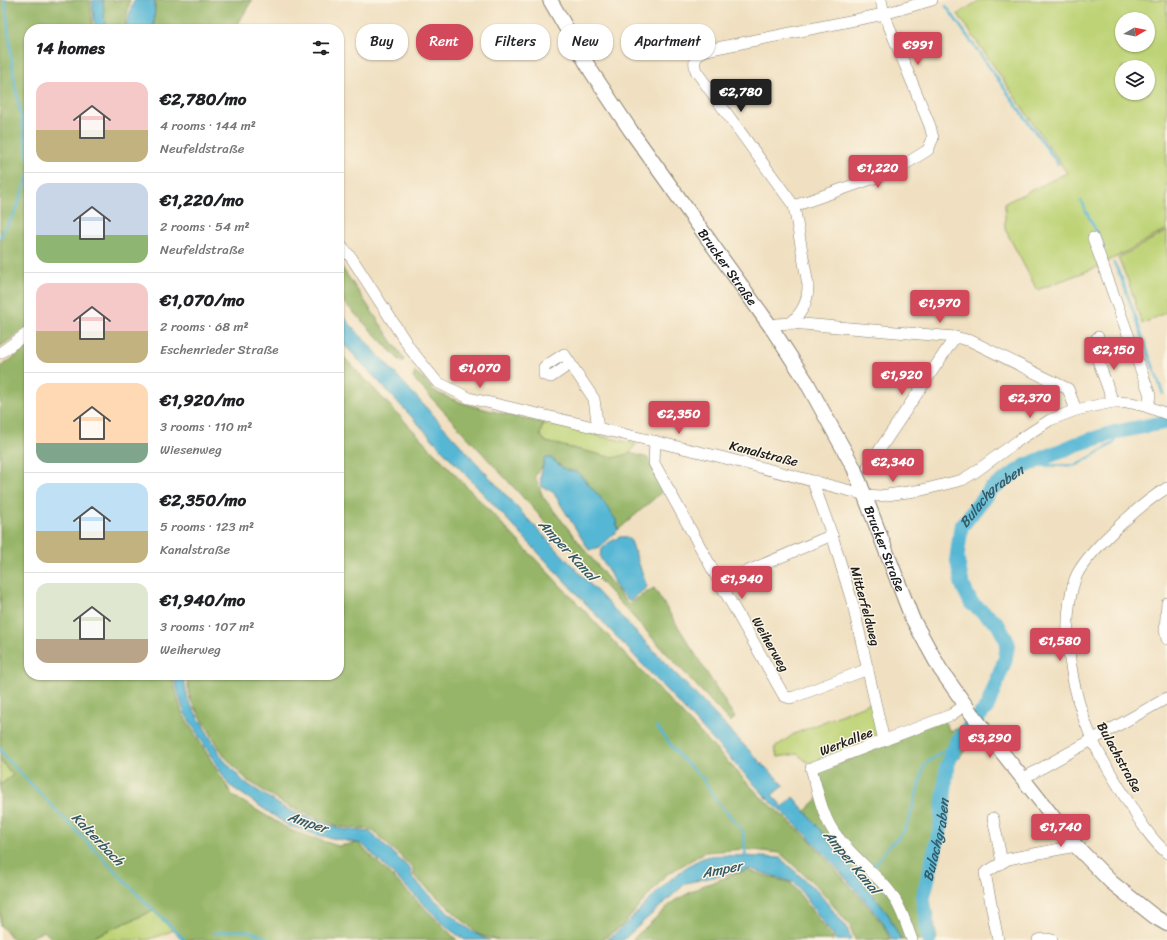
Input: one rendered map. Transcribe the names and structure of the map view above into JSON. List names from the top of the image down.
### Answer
{
  "streets": {
    "main road": ["Brucker Straße"],
    "street": [
      "Kanalstraße",
      "Mitterfeldweg",
      "Weiherweg",
      "Werkallee",
      "Bulachstraße"
    ]
  },
  "crossings": [
    ["Brucker Straße", "Kanalstraße"],
    ["Brucker Straße", "Werkallee"],
    ["Kanalstraße", "Mitterfeldweg"],
    ["Kanalstraße", "Weiherweg"],
    ["Mitterfeldweg", "Weiherweg"],
    ["Mitterfeldweg", "Werkallee"]
  ],
  "water": [
    "Bulachgraben",
    "Amper Kanal",
    "Amper",
    "Kalterbach"
  ],
  "north": "right",
  "page": {
    "chip": [
      "Buy",
      "Rent",
      "Filters",
      "New",
      "Apartment"
    ],
    "heading": "14 homes",
    "price": [
      "€991",
      "€2,780",
      "€1,220",
      "€1,970",
      "€2,150",
      "€1,070",
      "€1,920",
      "€2,370",
      "€2,350",
      "€2,340",
      "€1,940",
      "€1,580",
      "€3,290",
      "€1,740"
    ],
    "list": [
      {
        "name": "€2,780/mo",
        "note": "4 rooms · 144 m² · Neufeldstraße"
      },
      {
        "name": "€1,220/mo",
        "note": "2 rooms · 54 m² · Neufeldstraße"
      },
      {
        "name": "€1,070/mo",
        "note": "2 rooms · 68 m² · Eschenrieder Straße"
      },
      {
        "name": "€1,920/mo",
        "note": "3 rooms · 110 m² · Wiesenweg"
      },
      {
        "name": "€2,350/mo",
        "note": "5 rooms · 123 m² · Kanalstraße"
      },
      {
        "name": "€1,940/mo",
        "note": "3 rooms · 107 m² · Weiherweg"
      }
    ]
  }
}
